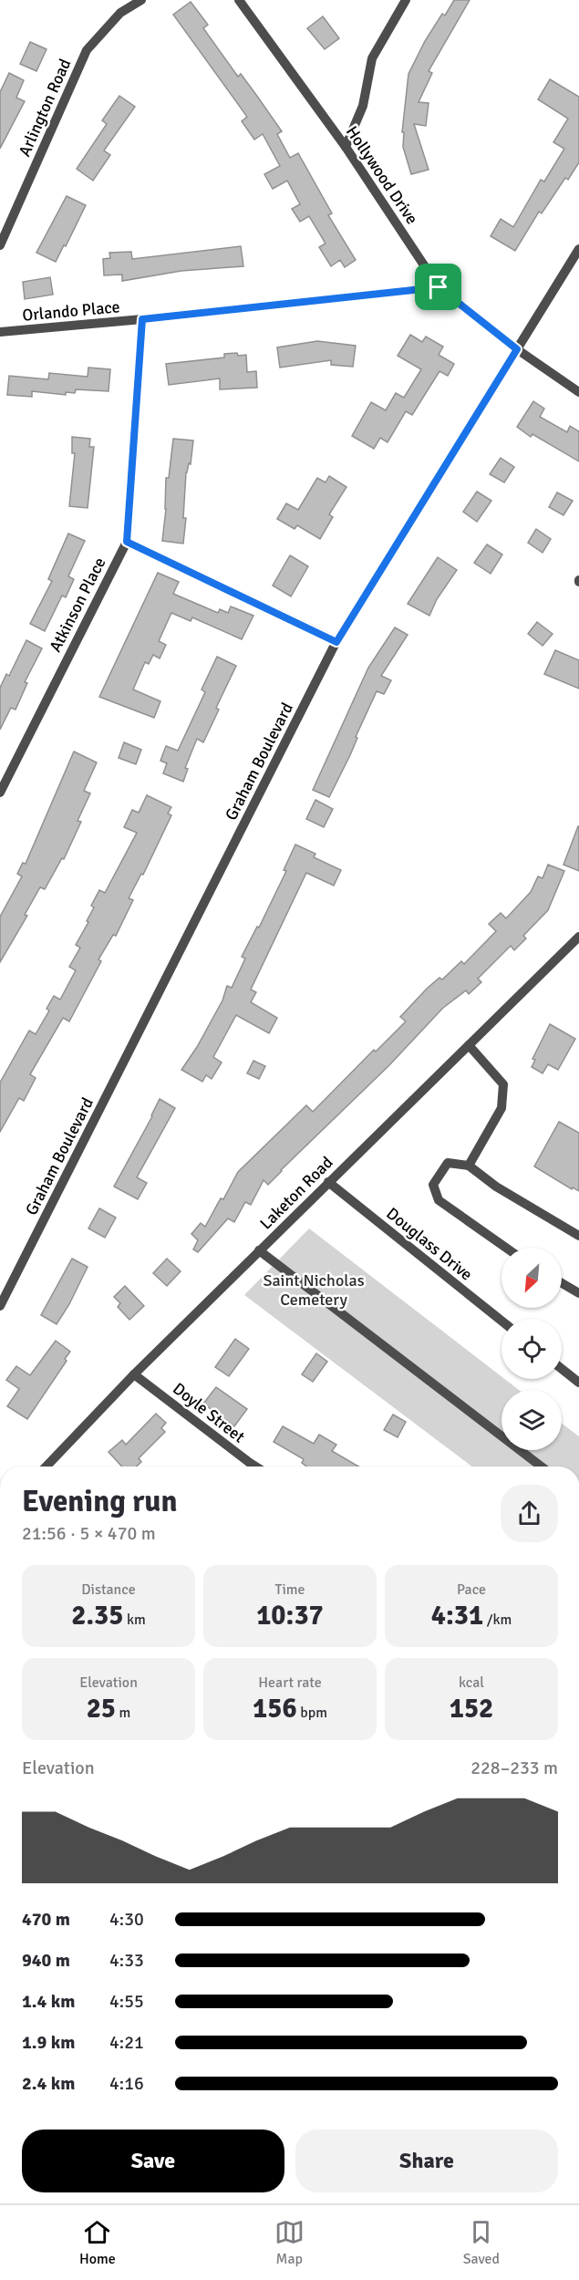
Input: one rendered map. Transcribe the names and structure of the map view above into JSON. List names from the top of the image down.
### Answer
{
  "streets": {
    "street": [
      "Arlington Road",
      "Hollywood Drive",
      "Orlando Place",
      "Atkinson Place",
      "Graham Boulevard",
      "Laketon Road",
      "Douglass Drive",
      "Doyle Street"
    ]
  },
  "crossings": [
    ["Hollywood Drive", "Orlando Place"],
    ["Hollywood Drive", "Graham Boulevard"],
    ["Orlando Place", "Atkinson Place"],
    ["Laketon Road", "Douglass Drive"],
    ["Laketon Road", "Doyle Street"]
  ],
  "parks": ["Saint Nicholas Cemetery"],
  "north": "bottom left",
  "page": {
    "heading": ["Evening run", "21:56 · 5 × 470 m"],
    "stats": [
      ["Distance", "2.35 km"],
      ["Time", "10:37"],
      ["Pace", "4:31 /km"],
      ["Elevation", "25 m"],
      ["Heart rate", "156 bpm"],
      ["kcal", "152"]
    ],
    "chart": ["Elevation", "228–233 m"],
    "list": [
      {
        "name": "470 m",
        "note": "4:30"
      },
      {
        "name": "940 m",
        "note": "4:33"
      },
      {
        "name": "1.4 km",
        "note": "4:55"
      },
      {
        "name": "1.9 km",
        "note": "4:21"
      },
      {
        "name": "2.4 km",
        "note": "4:16"
      }
    ],
    "buttons": ["Save", "Share"],
    "tabs": ["Home", "Map", "Saved"]
  }
}
